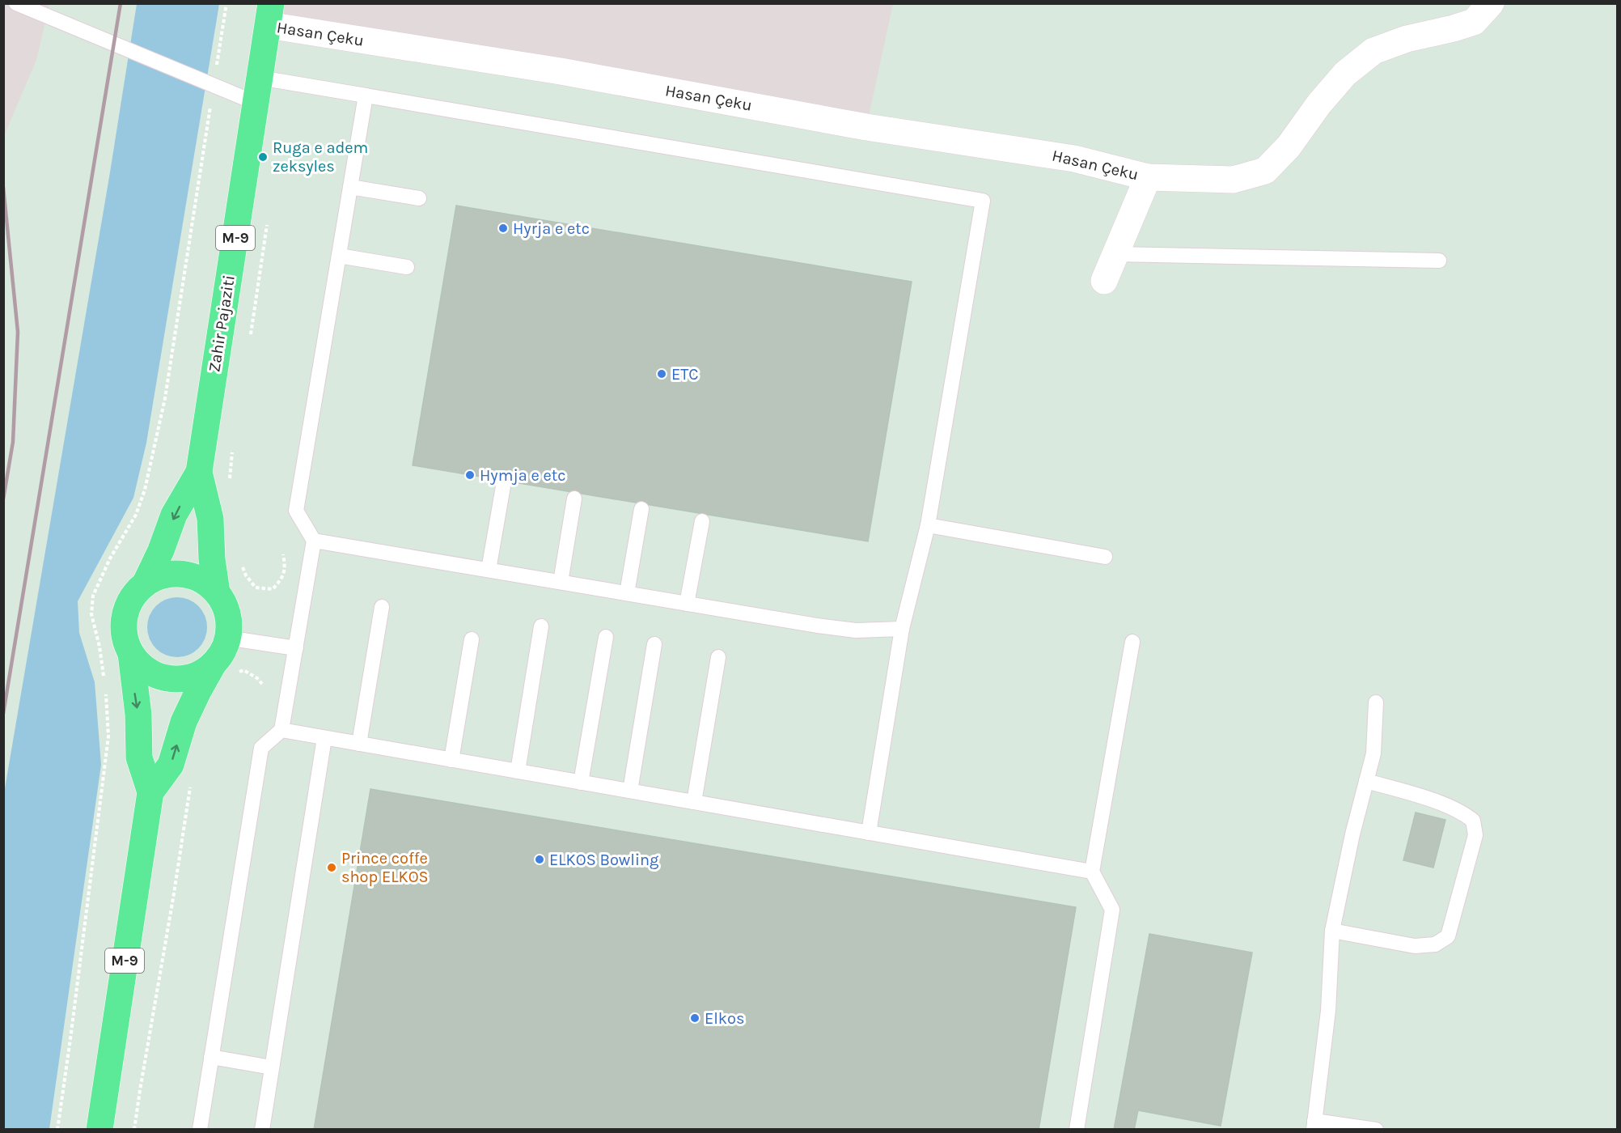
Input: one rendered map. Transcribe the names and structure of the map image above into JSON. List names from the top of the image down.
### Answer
{
  "streets": {
    "main road": ["M-9", "Zahir Pajaziti"],
    "street": ["Hasan Çeku"]
  },
  "crossings": [
    ["Hasan Çeku", "Zahir Pajaziti"],
    ["M-9", "Zahir Pajaziti"]
  ],
  "places": [
    "Ruga e adem zeksyles",
    "Hyrja e etc",
    "ETC",
    "Hymja e etc",
    "ELKOS Bowling",
    "Prince coffe shop ELKOS",
    "Elkos"
  ]
}
